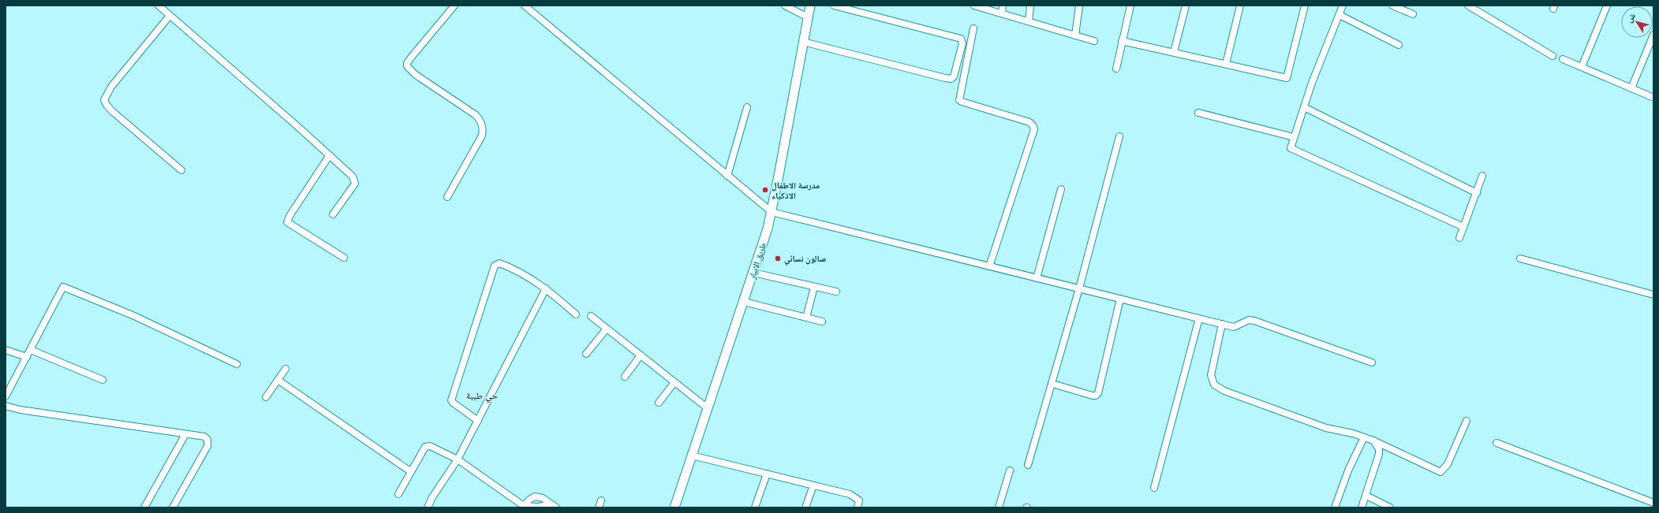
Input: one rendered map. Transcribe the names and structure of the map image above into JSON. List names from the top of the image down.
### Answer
{
  "streets": {
    "main road": ["طريق الابيار"]
  },
  "districts": ["حي طيبة"],
  "places": ["مدرسة الاطفال الاذكياء", "صالون نسائي"],
  "north": "top left"
}
